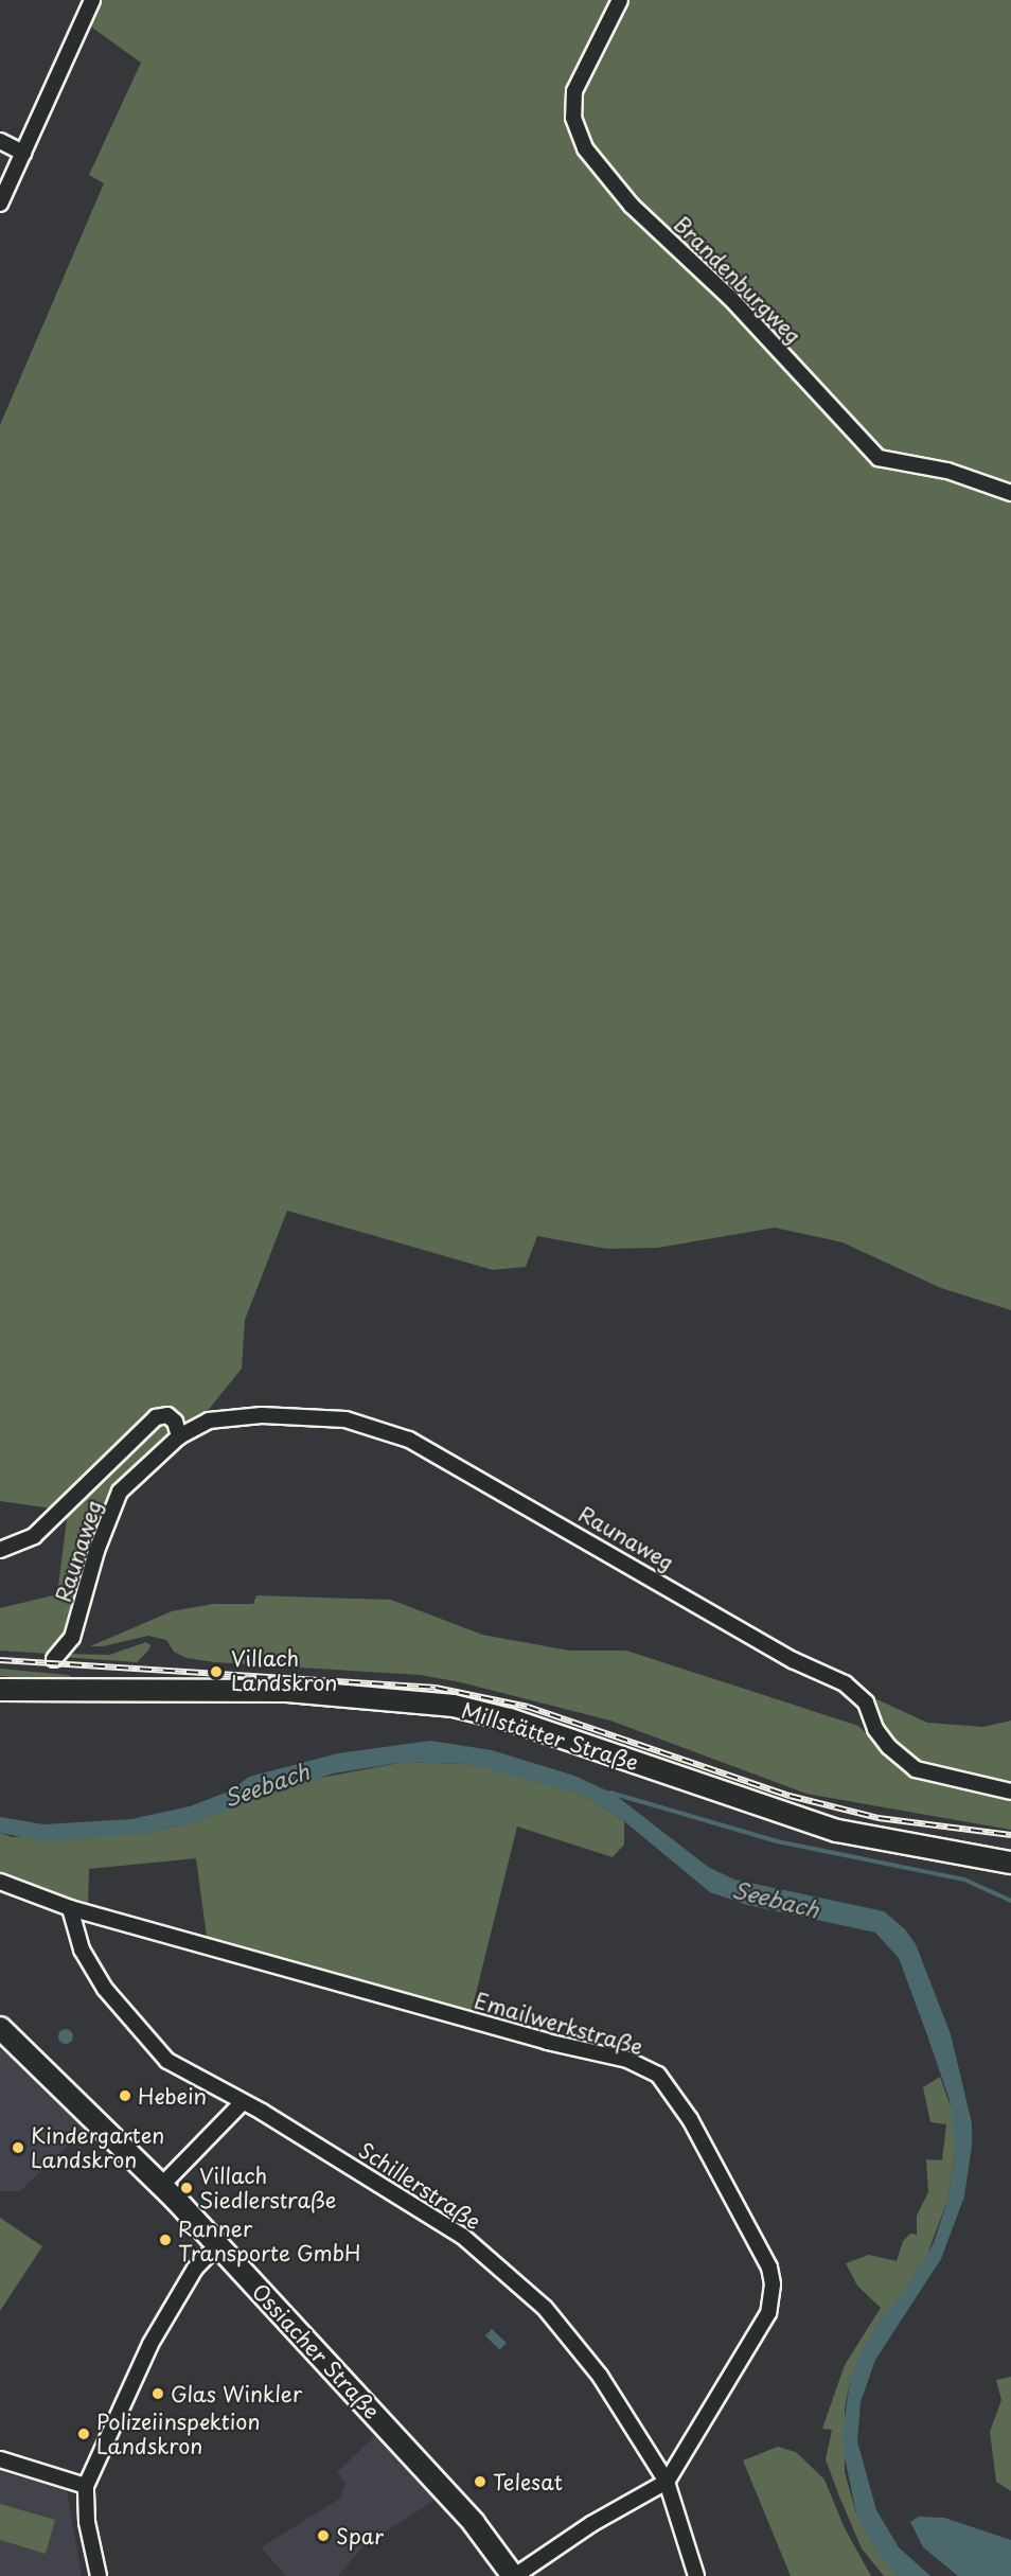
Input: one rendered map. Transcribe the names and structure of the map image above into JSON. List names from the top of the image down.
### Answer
{
  "streets": {
    "street": [
      "Brandenburgweg",
      "Raunaweg",
      "Millstätter Straße",
      "Emailwerkstraße",
      "Schillerstraße",
      "Ossiacher Straße"
    ]
  },
  "crossings": [
    ["Emailwerkstraße", "Schillerstraße"],
    ["Emailwerkstraße", "Ossiacher Straße"]
  ],
  "water": ["Seebach"],
  "places": [
    "Villach Landskron",
    "Hebein",
    "Kindergarten Landskron",
    "Villach Siedlerstraße",
    "Ranner Transporte GmbH",
    "Glas Winkler",
    "Polizeiinspektion Landskron",
    "Telesat",
    "Spar"
  ]
}
